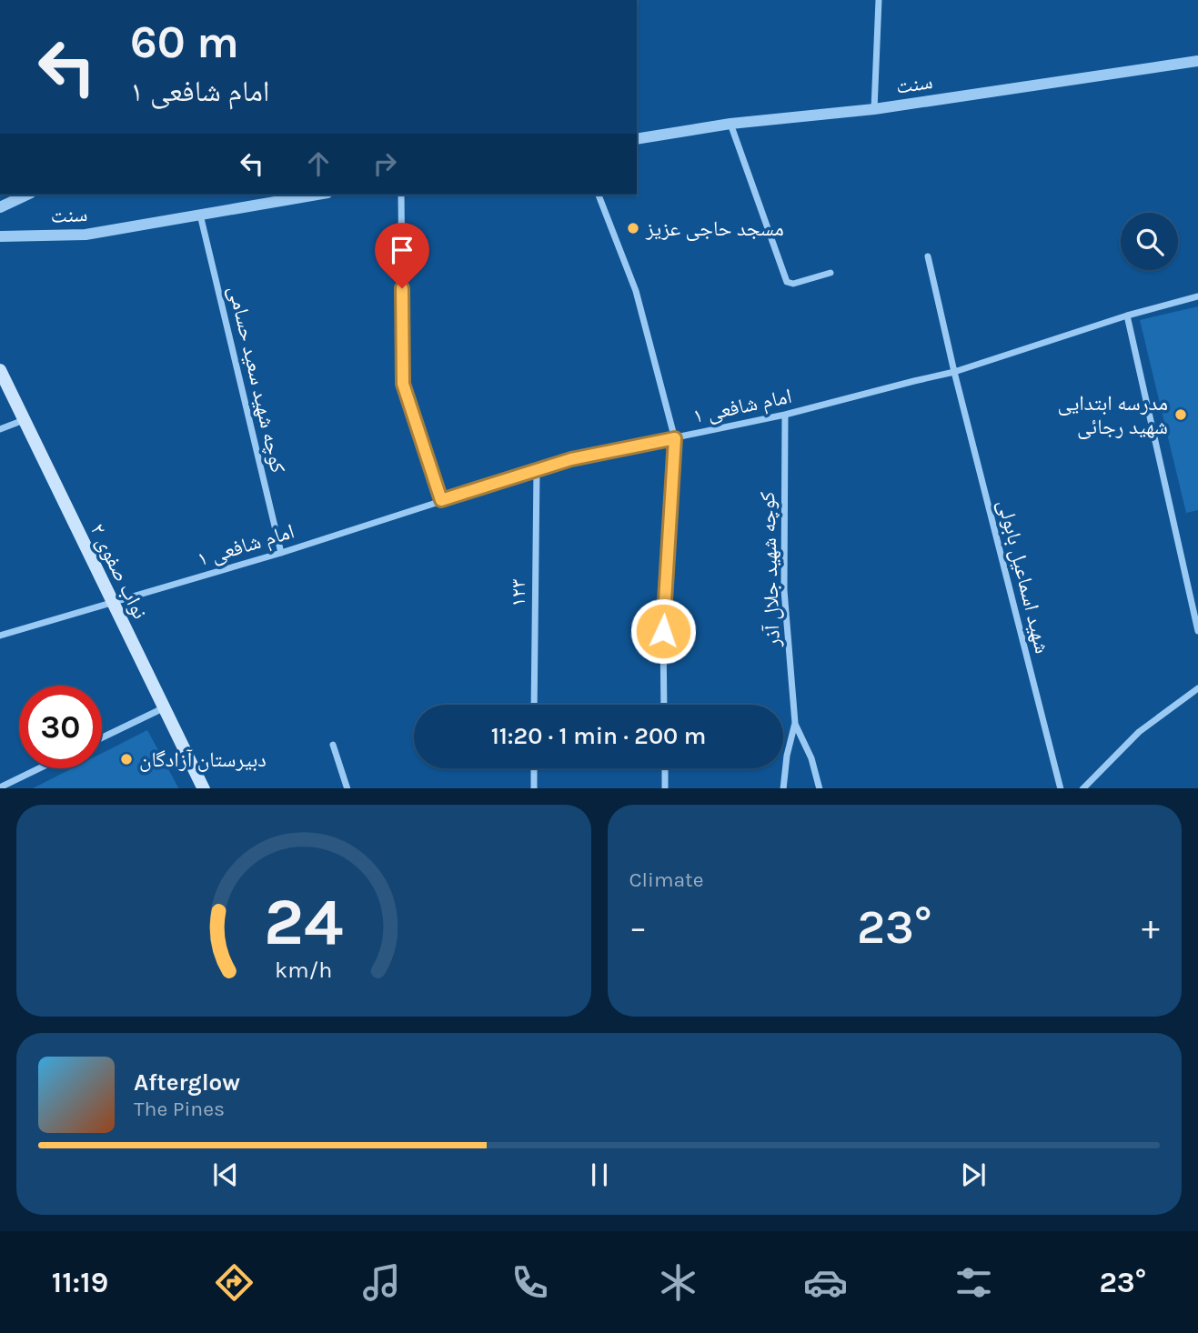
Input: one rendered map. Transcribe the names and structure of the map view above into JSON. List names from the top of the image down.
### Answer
{
  "streets": {
    "main road": ["نواب صفوی ۲"],
    "street": [
      "سنت",
      "کوچه شهید سعید حسامی",
      "امام شافعی ۱",
      "کوچه شهید جلال آذر",
      "شهید اسماعیل بابولی",
      "۱۲۳"
    ]
  },
  "crossings": [
    ["سنت", "کوچه شهید سعید حسامی"],
    ["کوچه شهید سعید حسامی", "امام شافعی ۱"],
    ["امام شافعی ۱", "کوچه شهید جلال آذر"],
    ["امام شافعی ۱", "نواب صفوی ۲"],
    ["امام شافعی ۱", "شهید اسماعیل بابولی"],
    ["امام شافعی ۱", "۱۲۳"]
  ],
  "places": ["مسجد حاجی عزیز", "مدرسه ابتدایی شهید رجائی", "دبیرستان آزادگان"],
  "page": {
    "turn": ["60 m", "امام شافعی ۱"],
    "limit": "30",
    "trip": "11:20 · 1 min · 200 m",
    "tile": "Climate",
    "heat": ["−", "23°", "+"],
    "song": ["Afterglow", "The Pines"],
    "tabs": ["11:19", "23°"],
    "gauge": ["24", "km/h"]
  }
}
